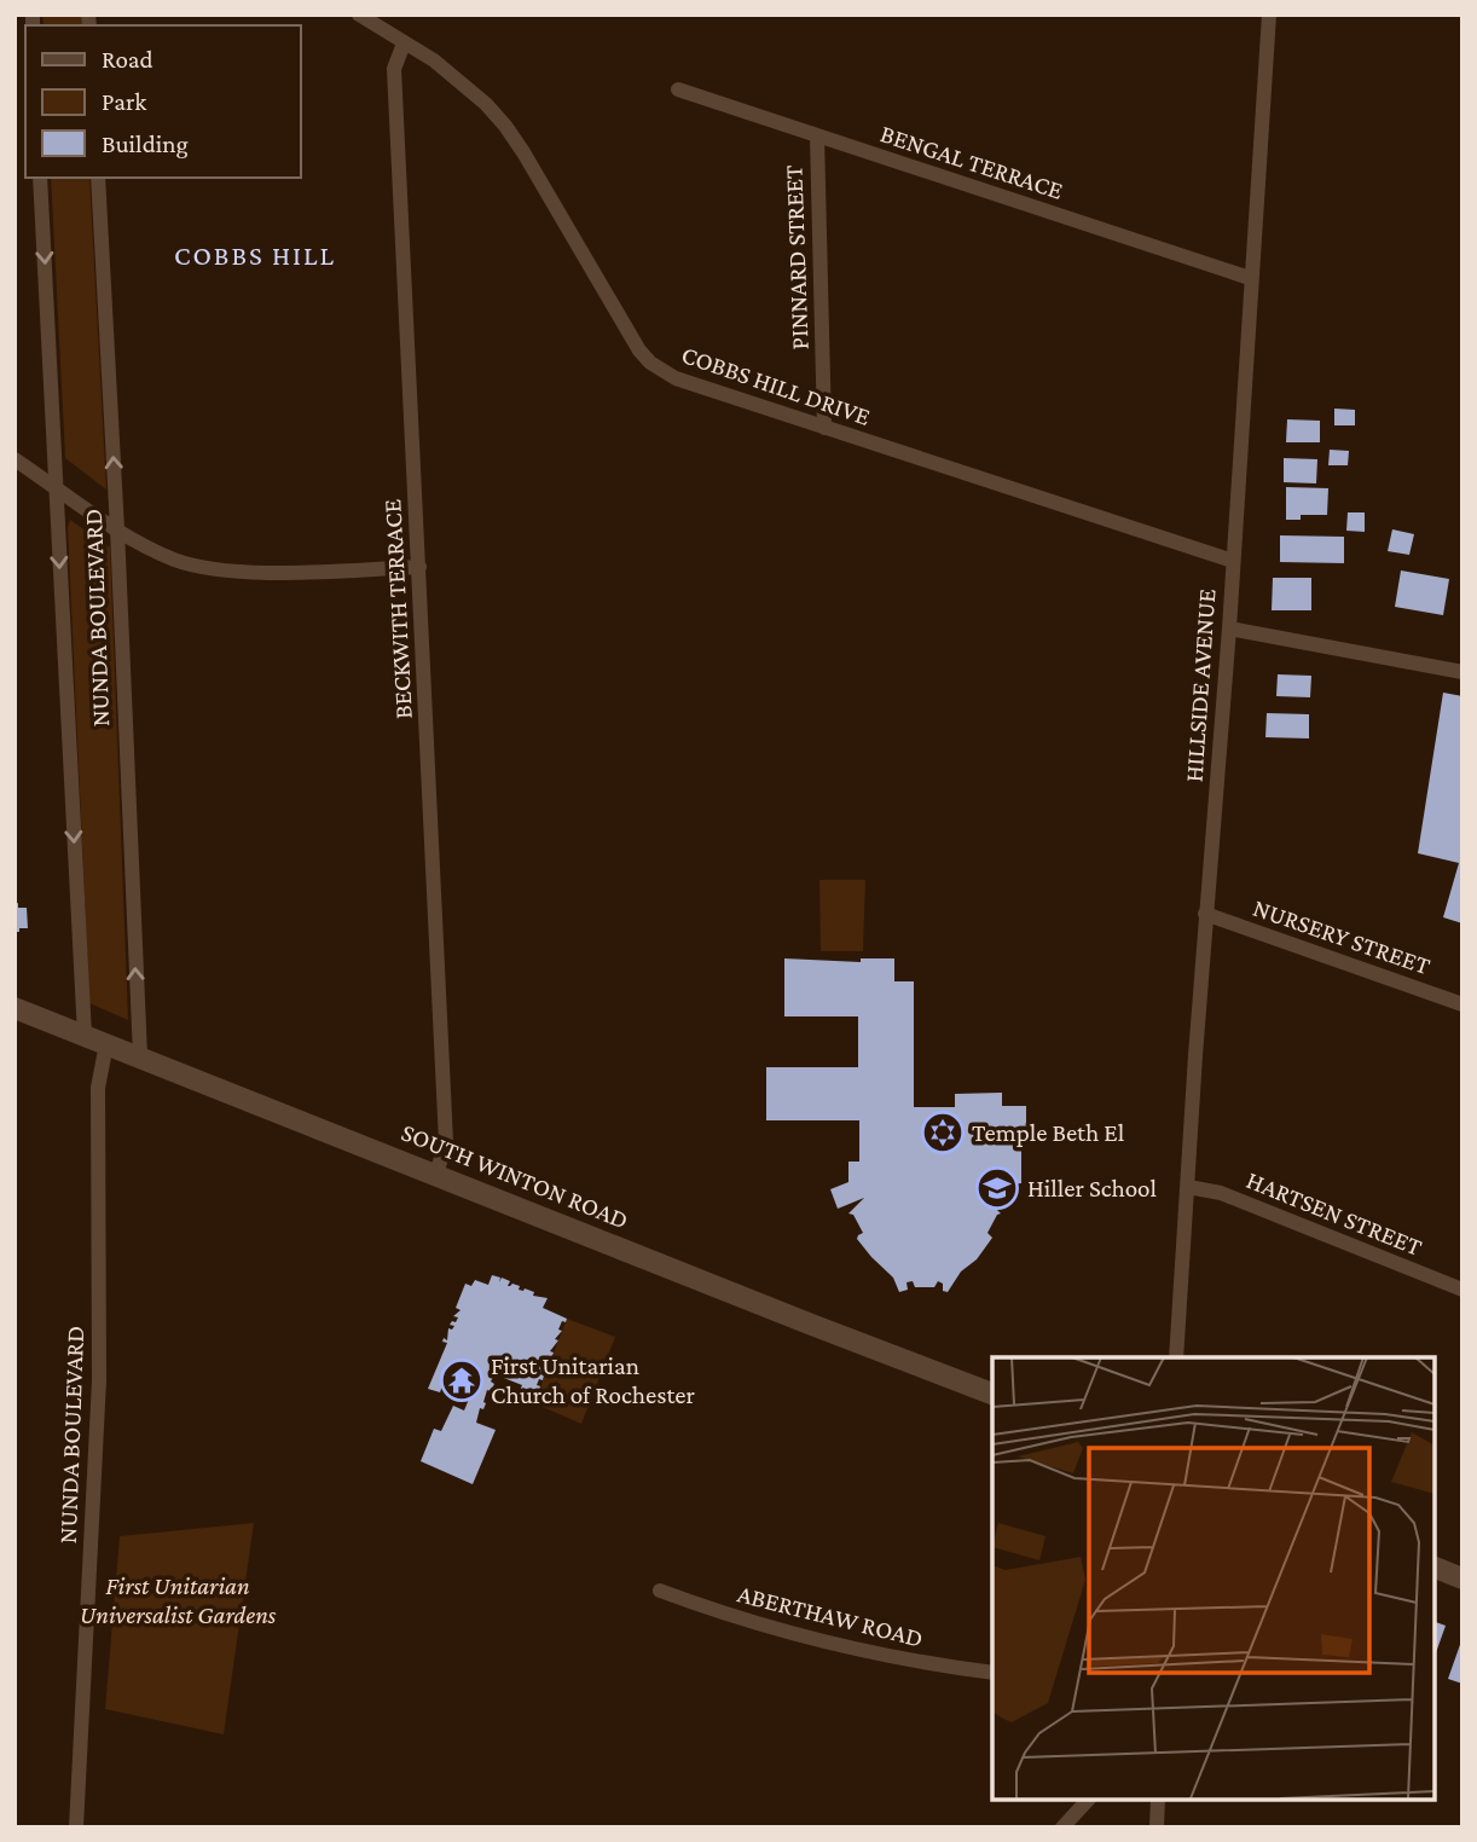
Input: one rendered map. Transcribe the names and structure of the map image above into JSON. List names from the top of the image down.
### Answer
{
  "streets": {
    "main road": ["SOUTH WINTON ROAD"],
    "street": [
      "BENGAL TERRACE",
      "PINNARD STREET",
      "COBBS HILL DRIVE",
      "BECKWITH TERRACE",
      "NUNDA BOULEVARD",
      "HILLSIDE AVENUE",
      "NURSERY STREET",
      "HARTSEN STREET",
      "ABERTHAW ROAD"
    ]
  },
  "crossings": [
    ["BENGAL TERRACE", "PINNARD STREET"],
    ["BENGAL TERRACE", "HILLSIDE AVENUE"],
    ["PINNARD STREET", "COBBS HILL DRIVE"],
    ["COBBS HILL DRIVE", "BECKWITH TERRACE"],
    ["COBBS HILL DRIVE", "HILLSIDE AVENUE"],
    ["BECKWITH TERRACE", "SOUTH WINTON ROAD"],
    ["NUNDA BOULEVARD", "SOUTH WINTON ROAD"],
    ["HILLSIDE AVENUE", "NURSERY STREET"],
    ["HILLSIDE AVENUE", "HARTSEN STREET"]
  ],
  "districts": ["COBBS HILL"],
  "parks": ["First Unitarian Universalist Gardens"],
  "places": {
    "synagogue": ["Temple Beth El"],
    "school or university": ["Hiller School"],
    "temple": ["First Unitarian Church of Rochester"]
  },
  "legend": ["Road", "Park", "Building"]
}
